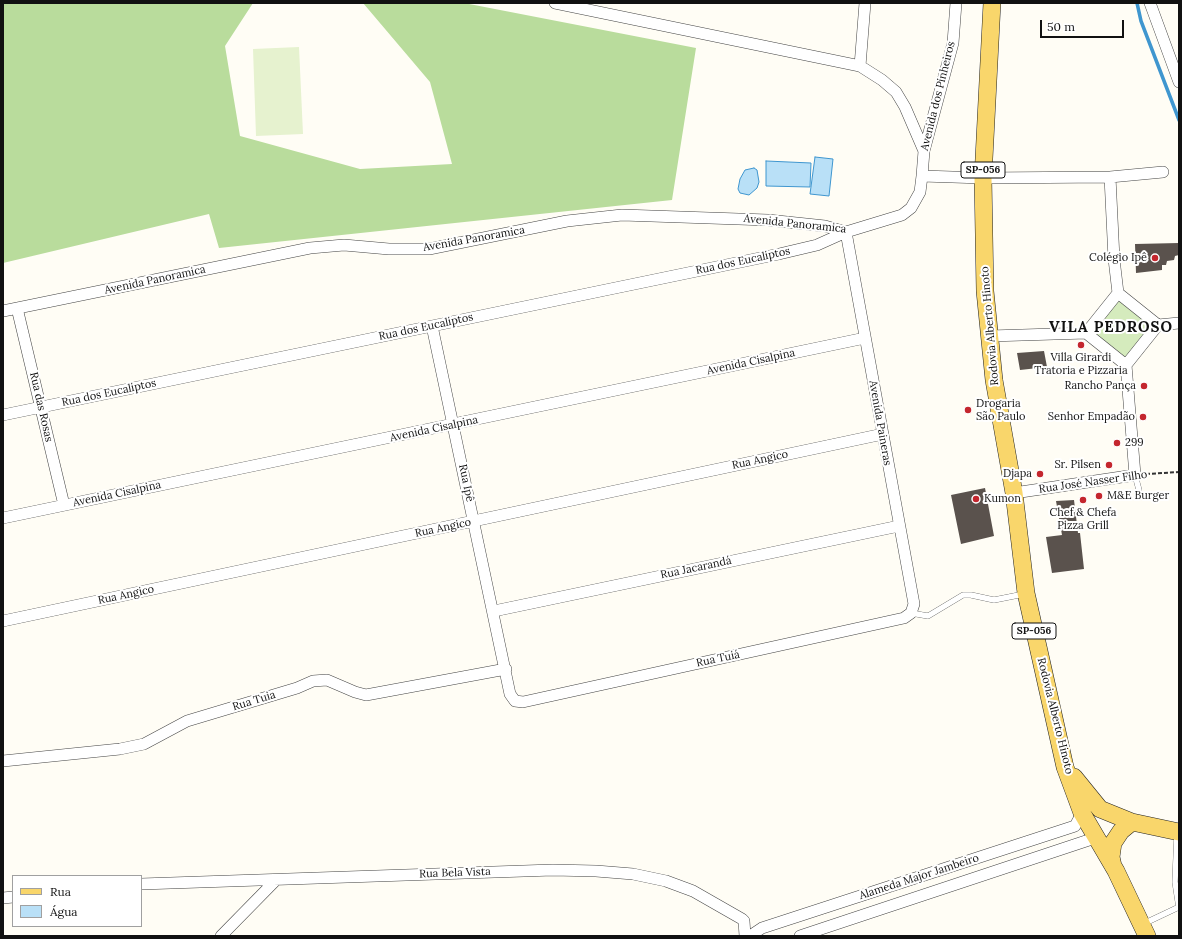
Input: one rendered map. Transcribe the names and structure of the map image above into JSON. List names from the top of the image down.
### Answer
{
  "streets": {
    "main road": ["SP-056", "Rodovia Alberto Hinoto"],
    "street": [
      "Avenida dos Pinheiros",
      "Avenida Panoramica",
      "Rua dos Eucaliptos",
      "Avenida Cisalpina",
      "Rua das Rosas",
      "Avenida Paineras",
      "Rua Angico",
      "Rua José Nasser Filho",
      "Rua Ipê",
      "Rua Jacarandá",
      "Rua Tuiá",
      "Rua Tuia",
      "Rua Bela Vista",
      "Alameda Major Jambeiro"
    ]
  },
  "crossings": [
    ["Avenida dos Pinheiros", "Avenida Panoramica"],
    ["Avenida Panoramica", "Rua dos Eucaliptos"],
    ["Avenida Panoramica", "Rua das Rosas"],
    ["Avenida Panoramica", "Avenida Paineras"],
    ["Rua dos Eucaliptos", "Rua das Rosas"],
    ["Rua dos Eucaliptos", "Avenida Paineras"],
    ["Rua dos Eucaliptos", "Rua Ipê"],
    ["Rodovia Alberto Hinoto", "Rua José Nasser Filho"],
    ["Rodovia Alberto Hinoto", "Alameda Major Jambeiro"],
    ["Avenida Cisalpina", "Rua das Rosas"],
    ["Avenida Cisalpina", "Avenida Paineras"],
    ["Avenida Cisalpina", "Rua Ipê"],
    ["Avenida Paineras", "Rua Angico"],
    ["Avenida Paineras", "Rua Jacarandá"],
    ["Avenida Paineras", "Rua Tuiá"],
    ["Rua Angico", "Rua Ipê"],
    ["Rua Ipê", "Rua Jacarandá"],
    ["Rua Ipê", "Rua Tuiá"],
    ["Rua Ipê", "Rua Tuia"]
  ],
  "districts": ["VILA PEDROSO"],
  "places": [
    "Colégio Ipê",
    "Villa Girardi Tratoria e Pizzaria",
    "Rancho Pança",
    "Drogaria São Paulo",
    "Senhor Empadão",
    "299",
    "Sr. Pilsen",
    "Djapa",
    "M&E Burger",
    "Kumon",
    "Chef & Chefa Pizza Grill"
  ],
  "legend": ["Rua", "Água"],
  "scale_bar": "50 m"
}
